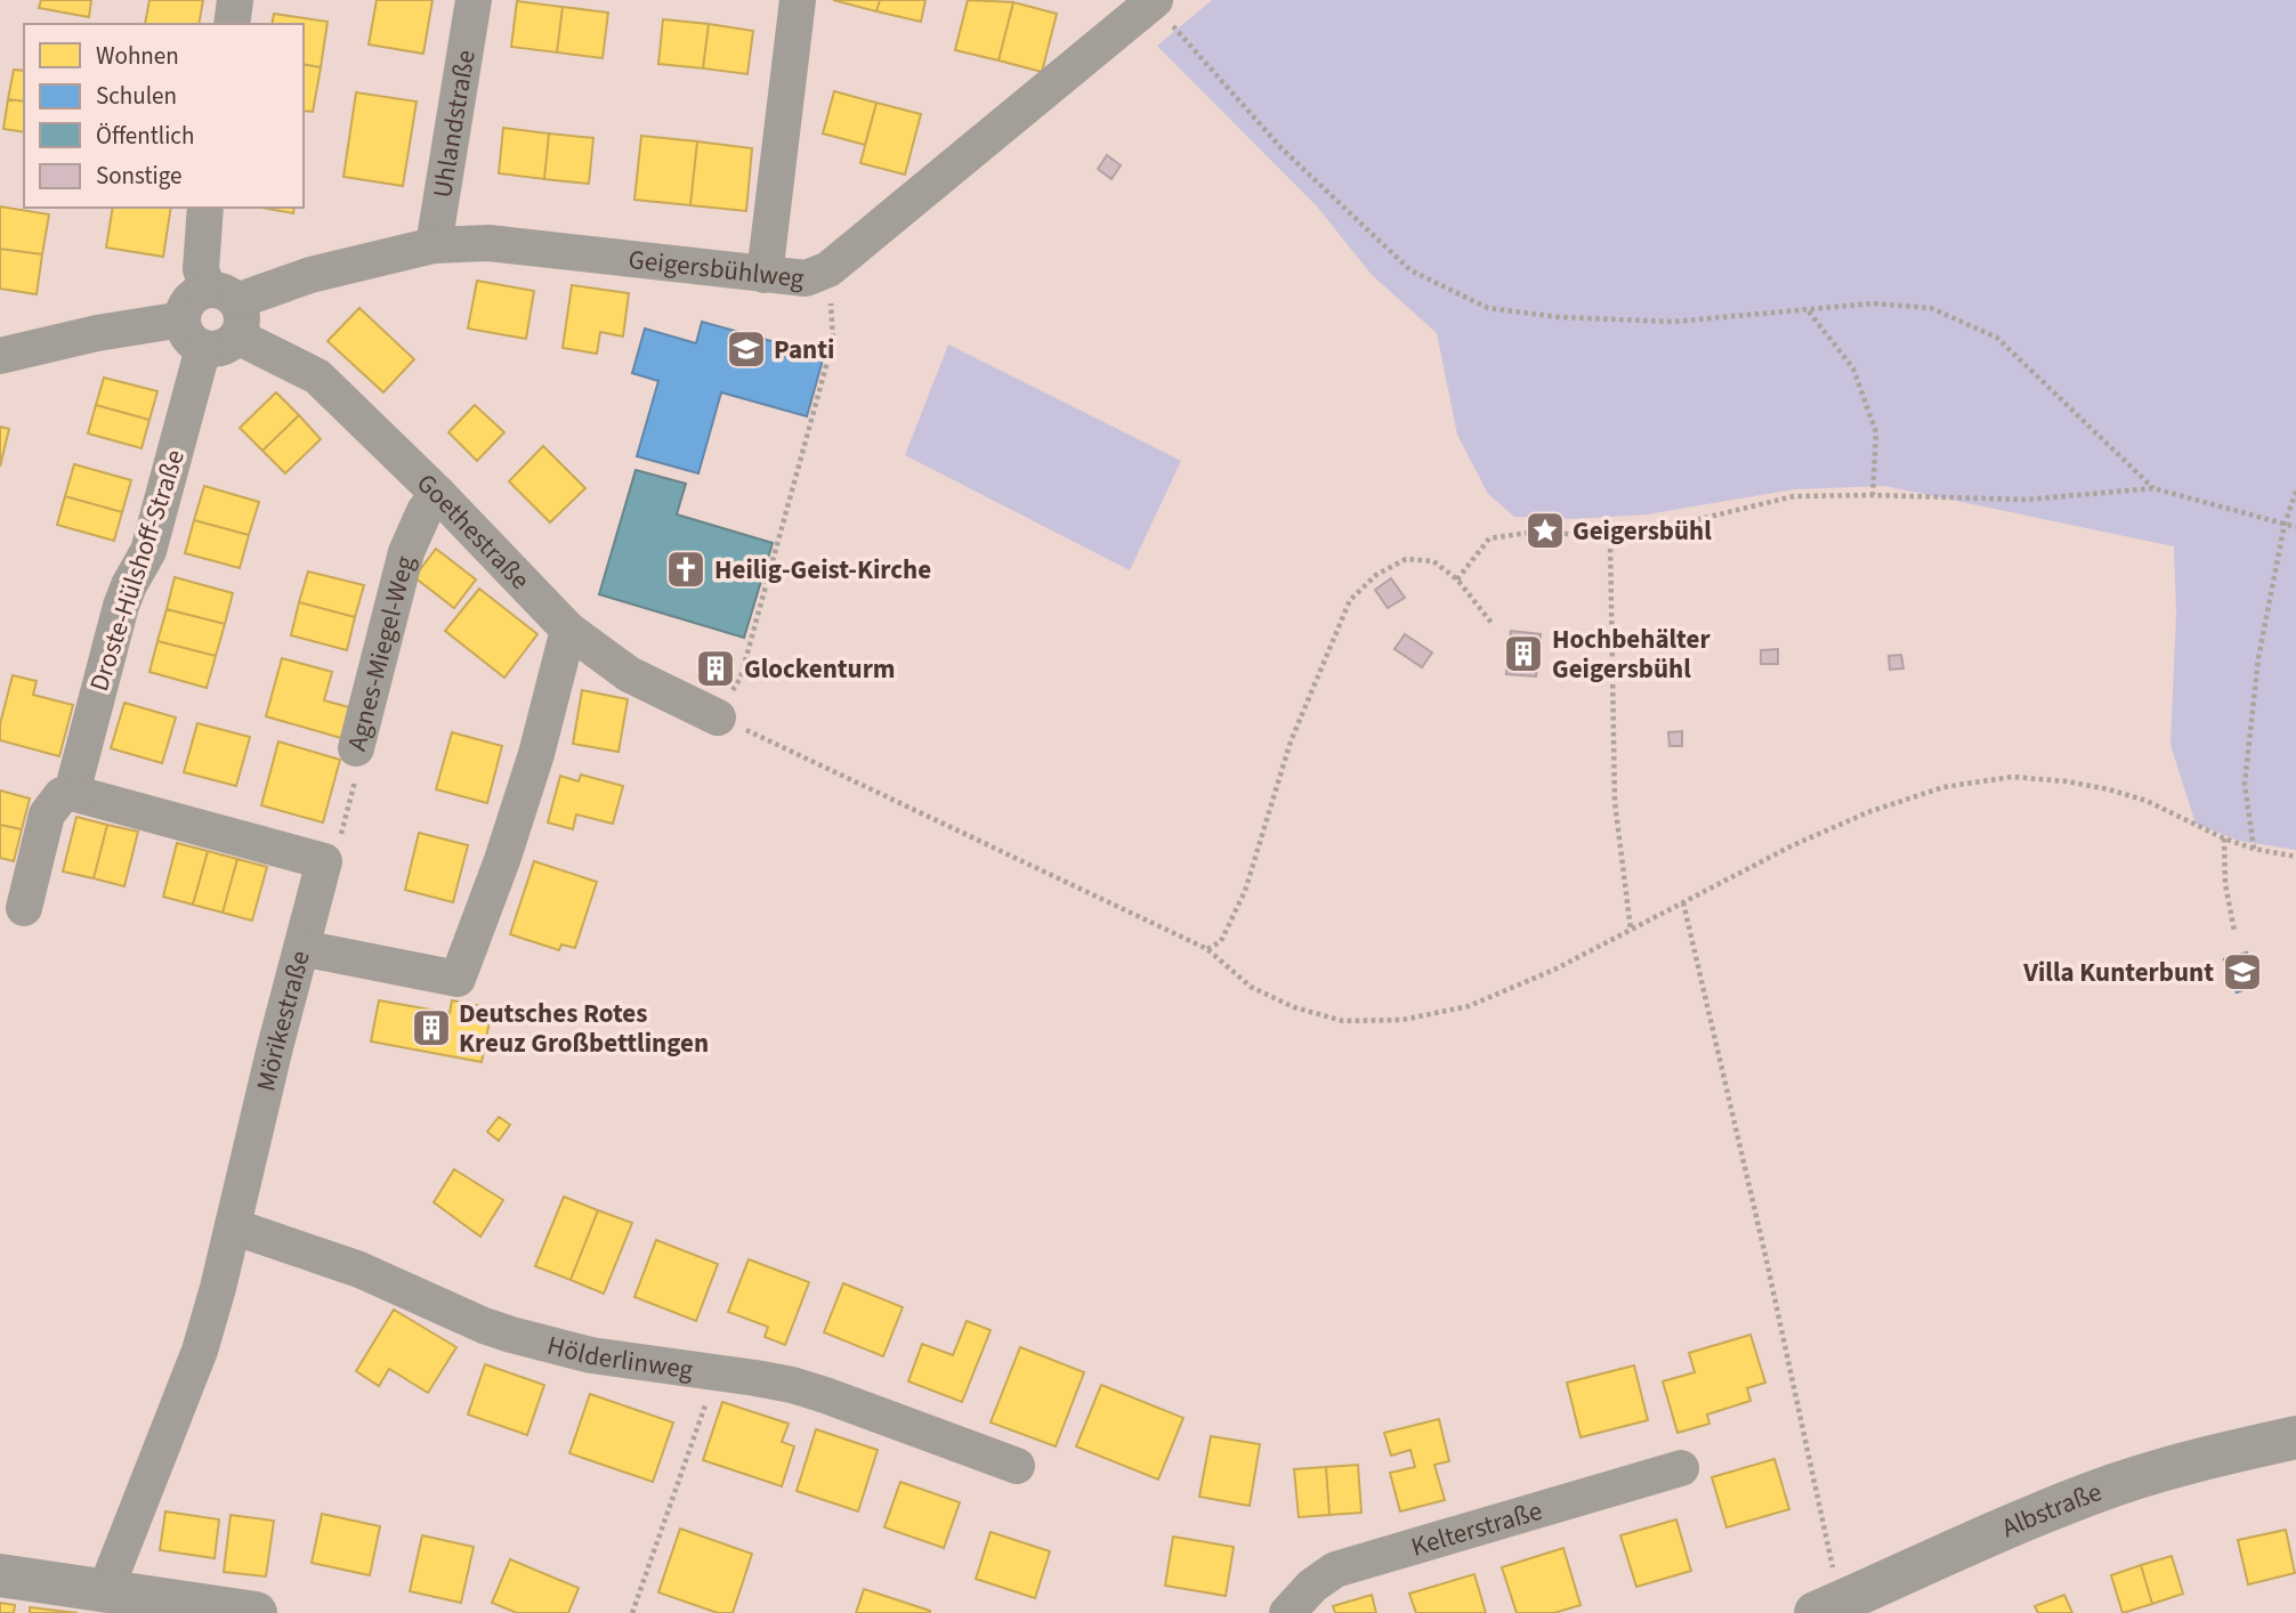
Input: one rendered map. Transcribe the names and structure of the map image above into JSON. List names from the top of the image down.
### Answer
{
  "streets": {
    "street": [
      "Uhlandstraße",
      "Geigersbühlweg",
      "Goethestraße",
      "Droste-Hülshoff-Straße",
      "Agnes-Miegel-Weg",
      "Mörikestraße",
      "Hölderlinweg",
      "Albstraße",
      "Kelterstraße"
    ]
  },
  "crossings": [
    ["Uhlandstraße", "Geigersbühlweg"],
    ["Geigersbühlweg", "Goethestraße"],
    ["Geigersbühlweg", "Droste-Hülshoff-Straße"],
    ["Goethestraße", "Droste-Hülshoff-Straße"],
    ["Goethestraße", "Agnes-Miegel-Weg"],
    ["Goethestraße", "Mörikestraße"],
    ["Mörikestraße", "Hölderlinweg"]
  ],
  "places": {
    "school or university": ["Panti", "Villa Kunterbunt"],
    "place": ["Geigersbühl"],
    "church": ["Heilig-Geist-Kirche"],
    "building": ["Hochbehälter Geigersbühl", "Glockenturm", "Deutsches Rotes Kreuz Großbettlingen"]
  },
  "legend": [
    "Wohnen",
    "Schulen",
    "Öffentlich",
    "Sonstige"
  ]
}
